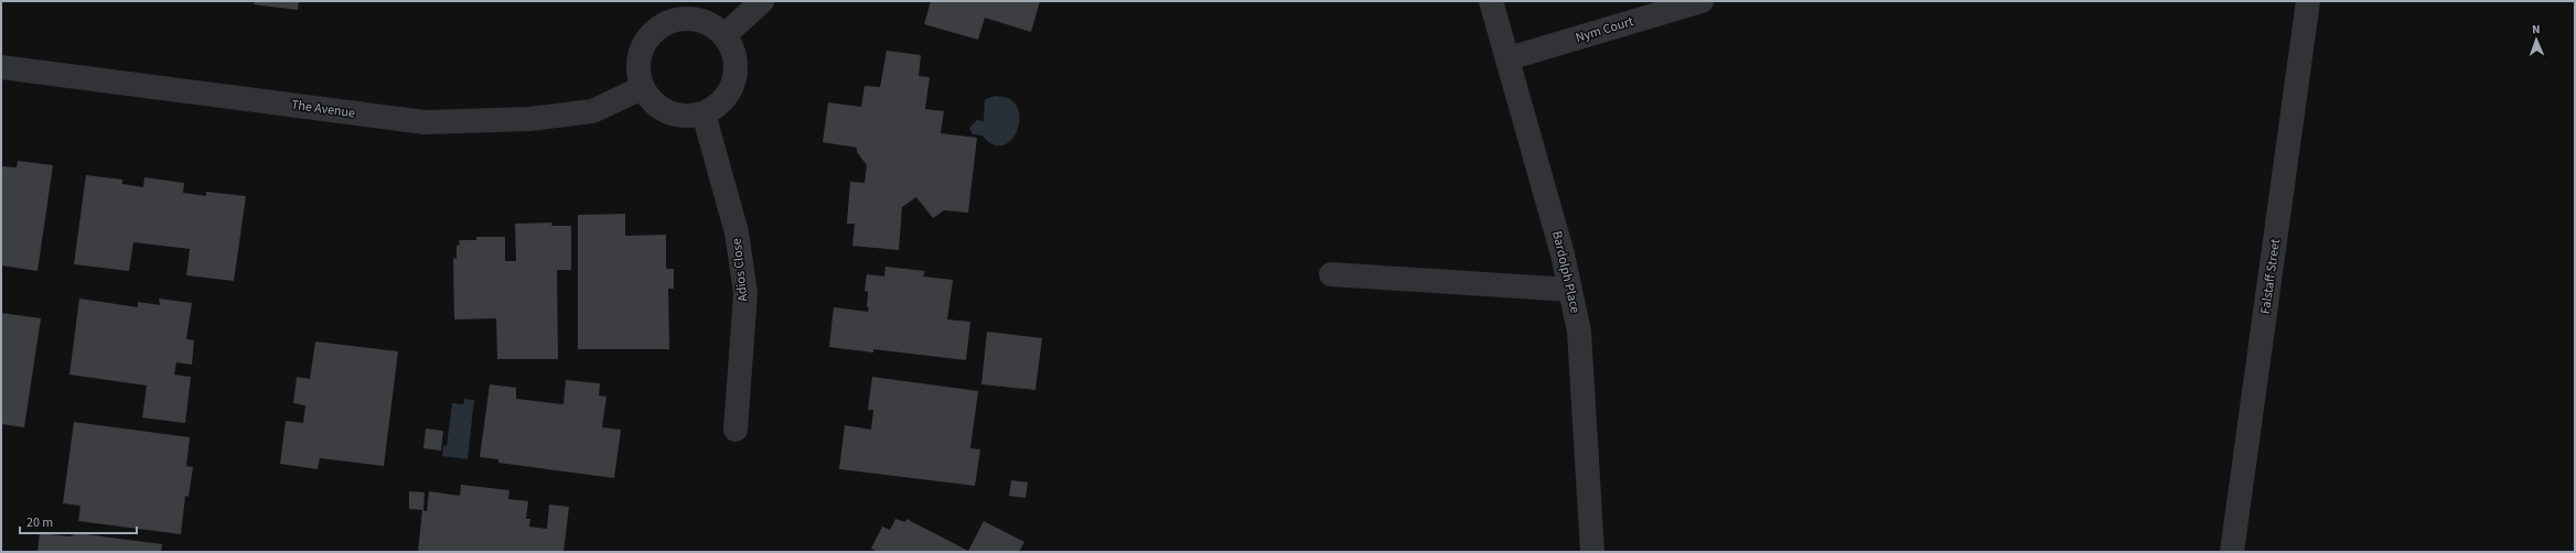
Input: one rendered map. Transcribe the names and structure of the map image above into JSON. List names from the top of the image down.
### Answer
{
  "streets": {
    "street": [
      "Nym Court",
      "The Avenue",
      "Adios Close",
      "Bardolph Place",
      "Falstaff Street"
    ]
  },
  "crossings": [
    ["Nym Court", "Bardolph Place"],
    ["The Avenue", "Adios Close"]
  ],
  "scale_bar": "20 m",
  "north": "top"
}
